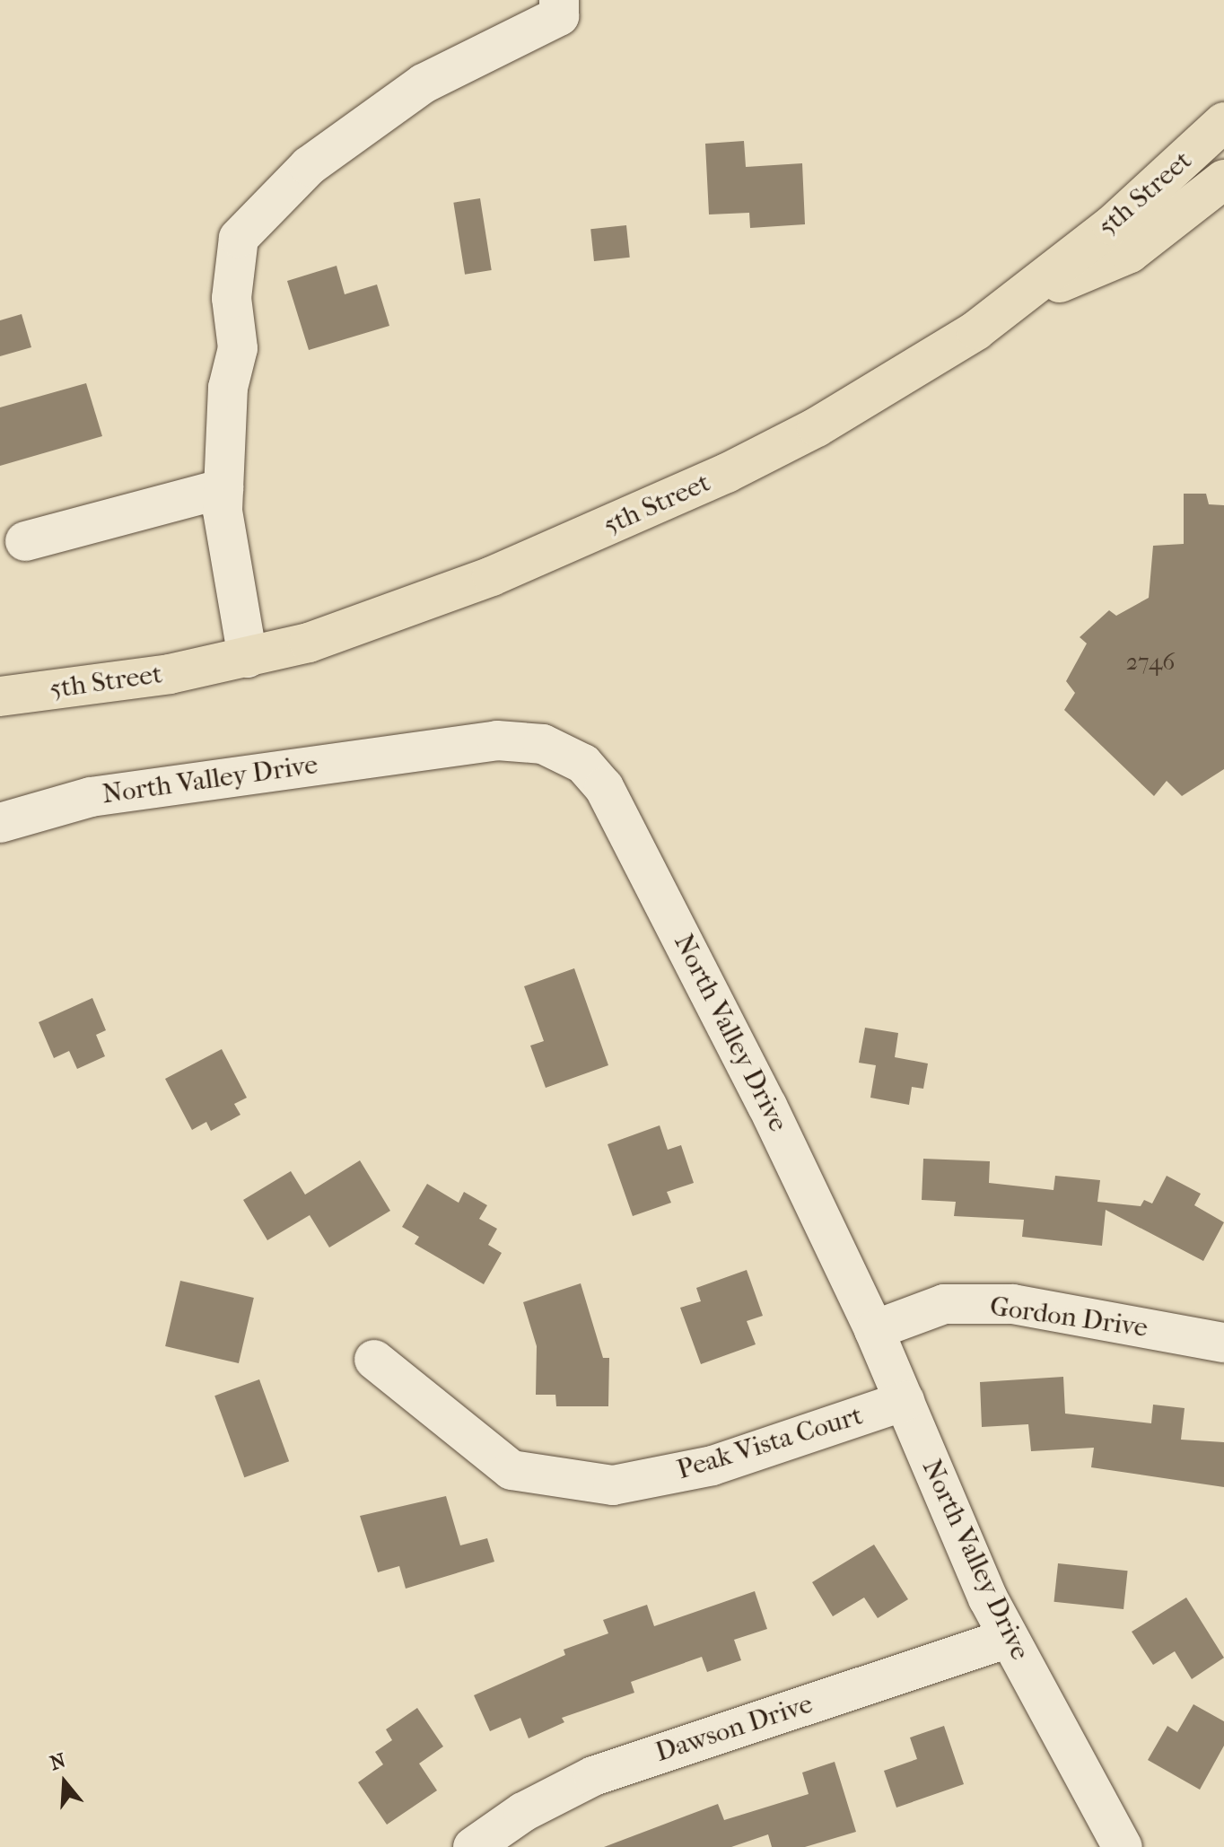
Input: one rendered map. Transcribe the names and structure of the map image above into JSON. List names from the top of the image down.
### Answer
{
  "streets": {
    "main road": ["5th Street"],
    "street": [
      "North Valley Drive",
      "Gordon Drive",
      "Peak Vista Court",
      "Dawson Drive"
    ]
  },
  "crossings": [
    ["North Valley Drive", "Gordon Drive"],
    ["North Valley Drive", "Peak Vista Court"],
    ["North Valley Drive", "Dawson Drive"]
  ],
  "house_numbers": ["2746"],
  "north": "top"
}
